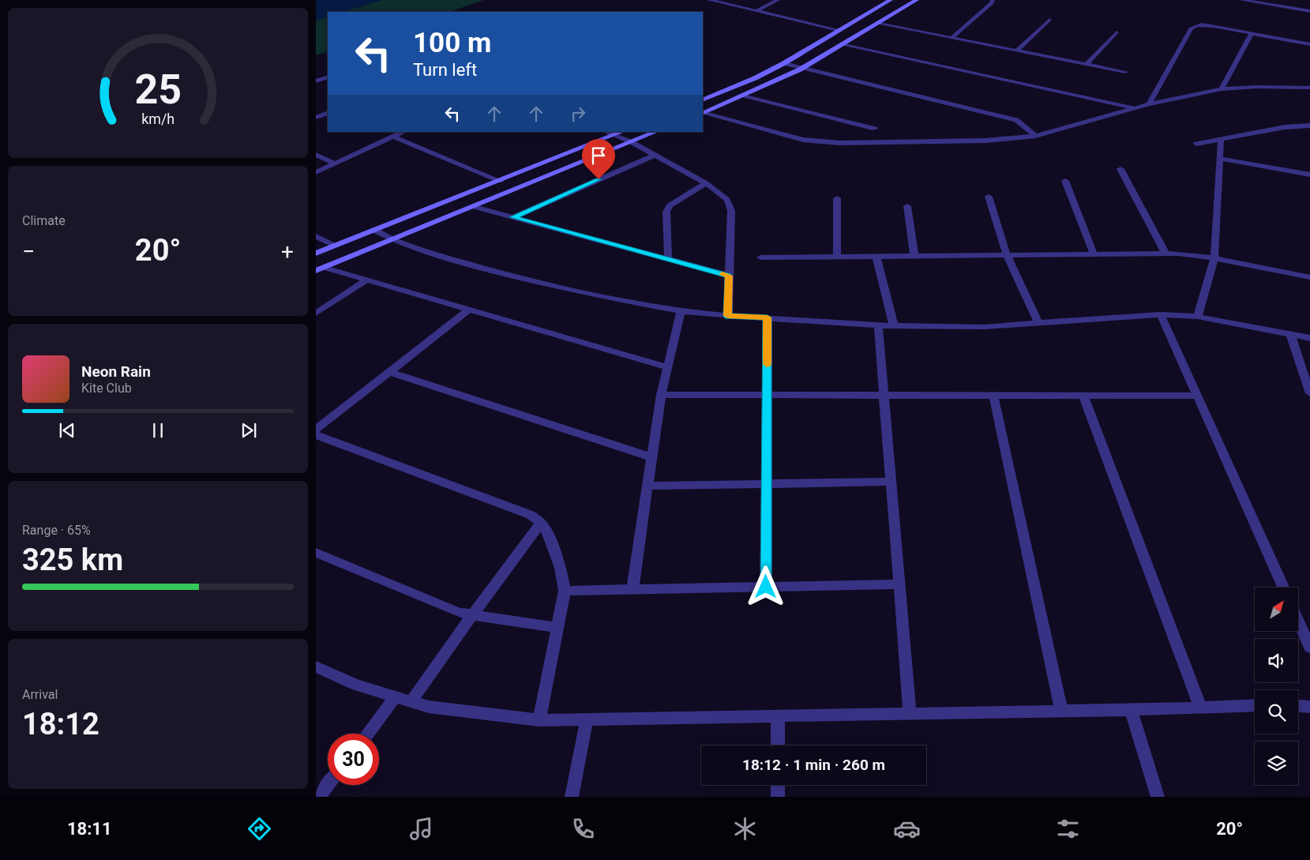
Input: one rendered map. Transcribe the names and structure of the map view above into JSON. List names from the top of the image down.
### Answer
{
  "north": "top right",
  "page": {
    "turn": ["100 m", "Turn left"],
    "tile": [
      "Climate",
      ["Range · 65%", "325 km"],
      ["Arrival", "18:12"]
    ],
    "heat": ["−", "20°", "+"],
    "song": ["Neon Rain", "Kite Club"],
    "limit": "30",
    "trip": "18:12 · 1 min · 260 m",
    "tabs": ["18:11", "20°"],
    "gauge": ["25", "km/h"]
  }
}
